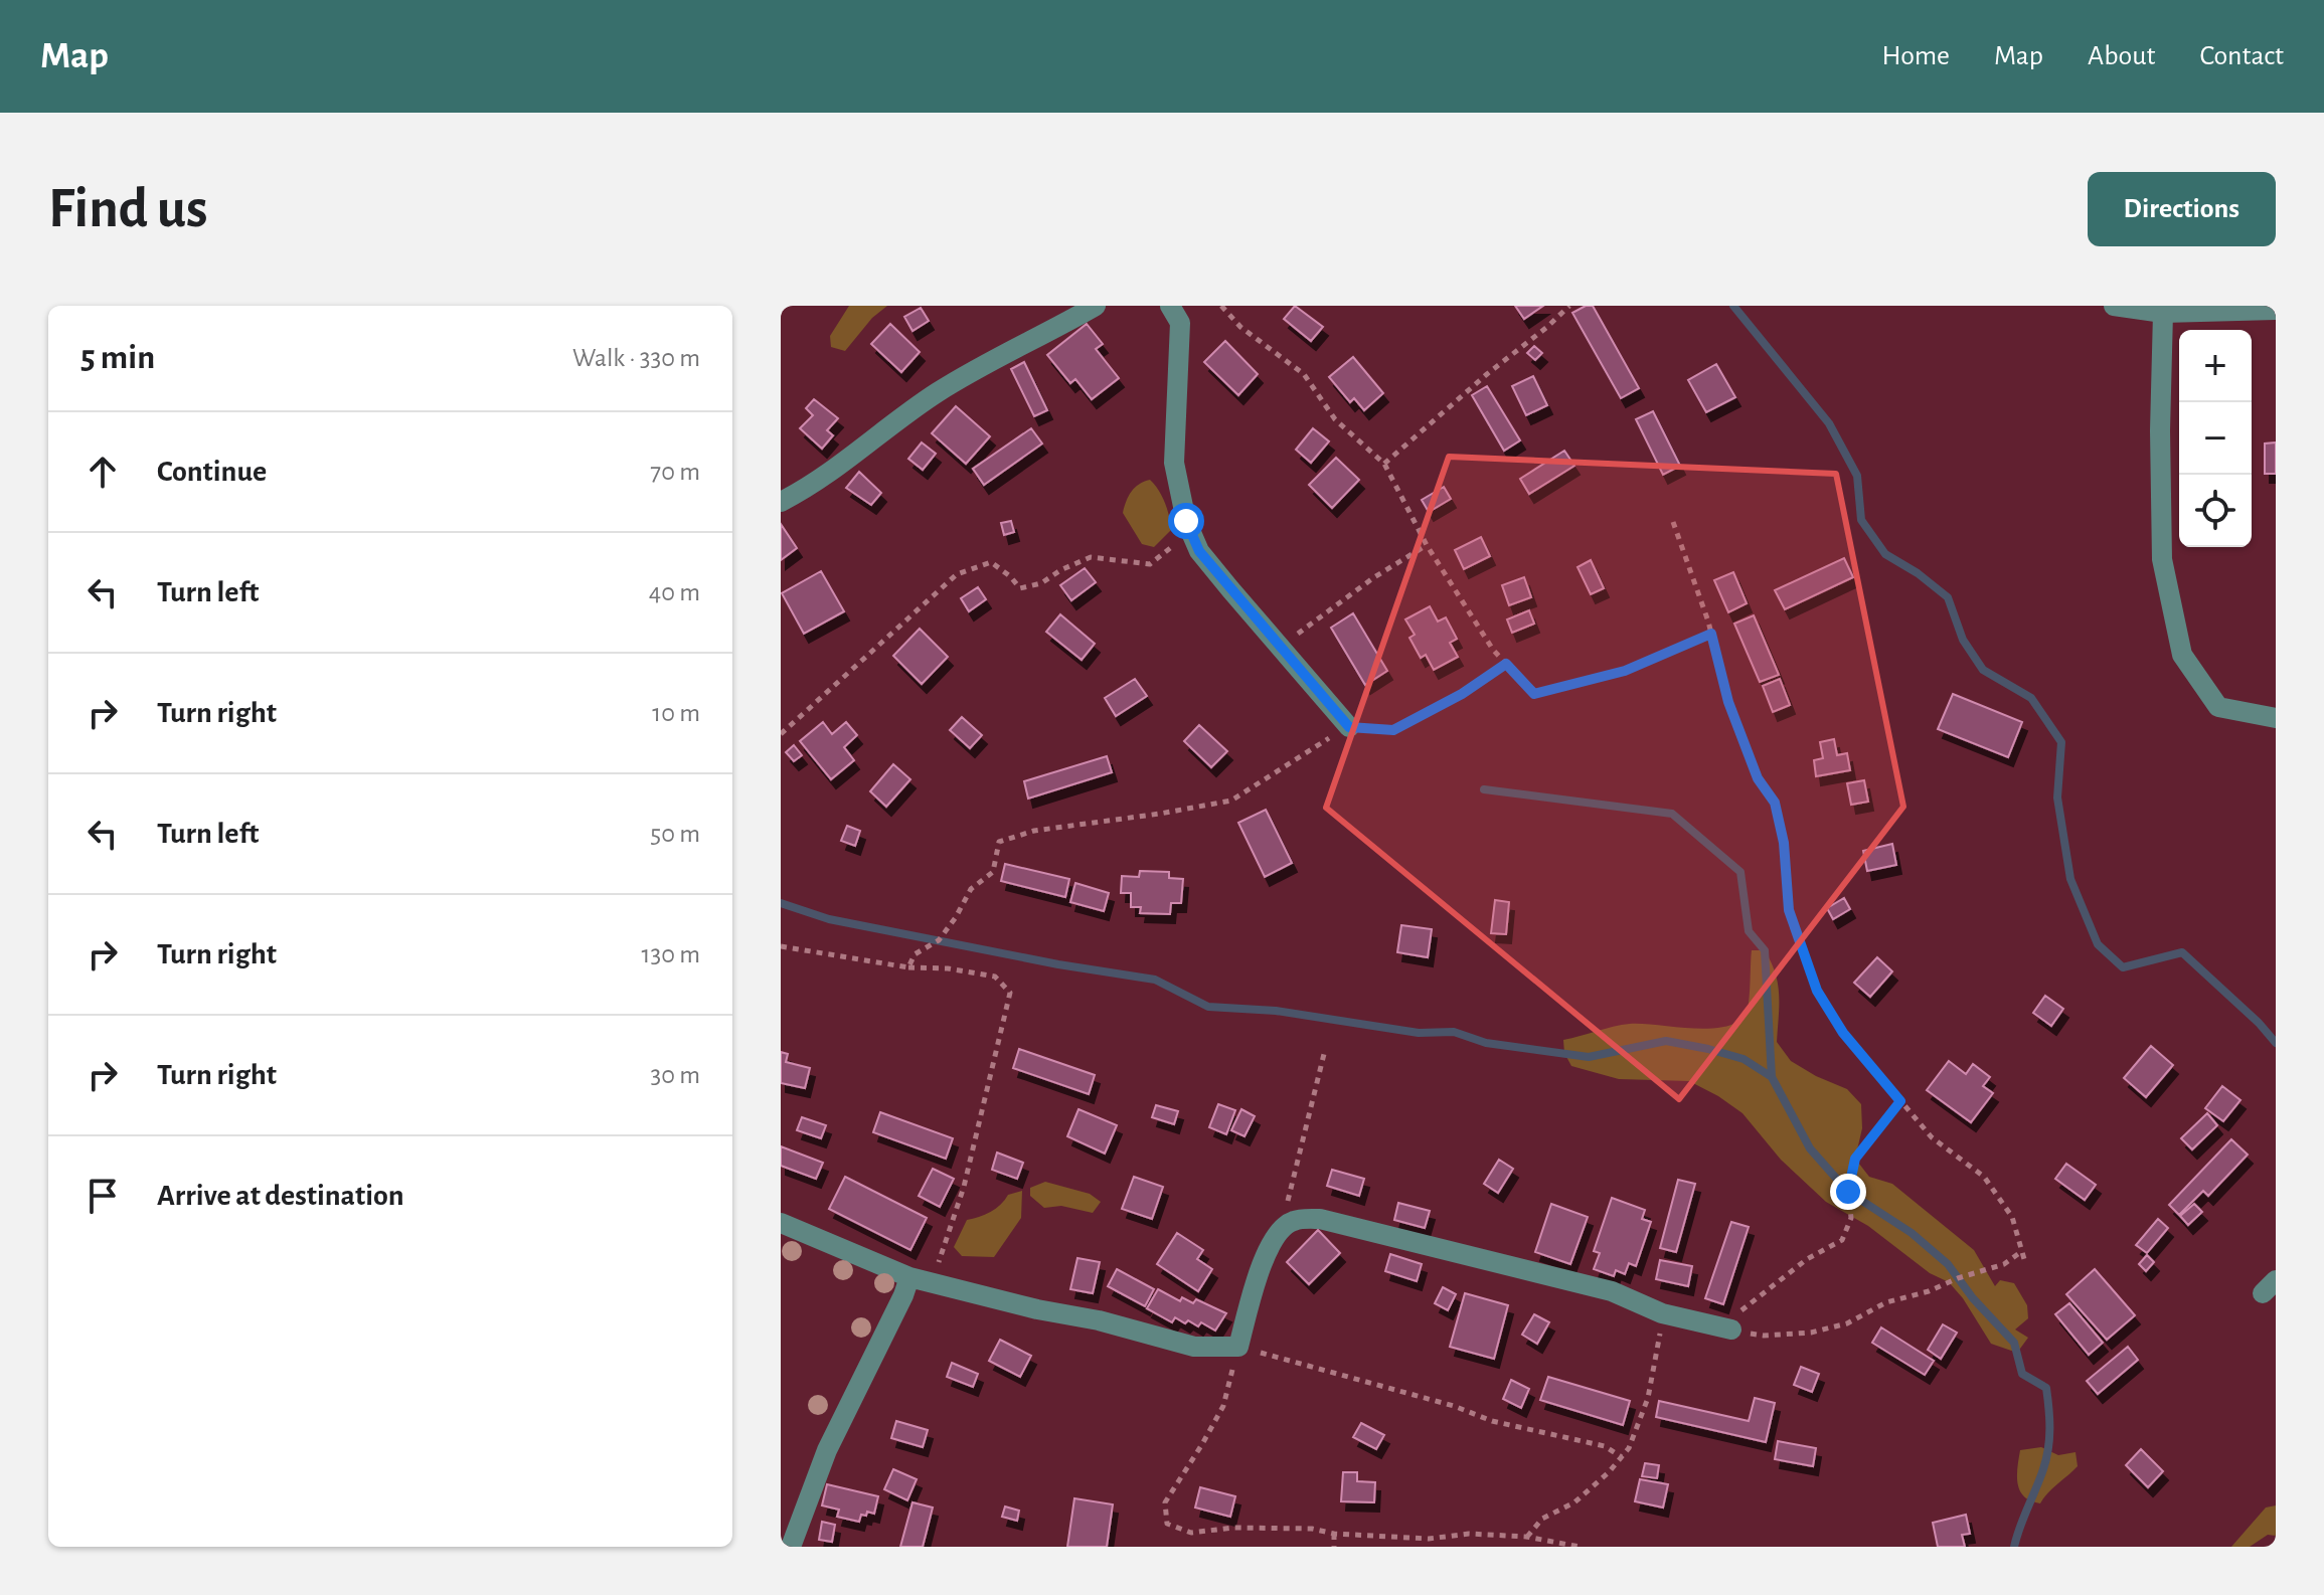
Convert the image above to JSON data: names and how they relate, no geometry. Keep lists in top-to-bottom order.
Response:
{
  "page": {
    "header": "Map",
    "nav": [
      "Home",
      "Map",
      "About",
      "Contact"
    ],
    "buttons": "Directions",
    "title": "Find us",
    "heading": ["5 min", "Walk · 330 m"],
    "map_buttons": ["+", "−"],
    "list": [
      ["Continue", "70 m"],
      ["Turn left", "40 m"],
      ["Turn right", "10 m"],
      ["Turn left", "50 m"],
      ["Turn right", "130 m"],
      ["Turn right", "30 m"],
      "Arrive at destination"
    ]
  }
}
